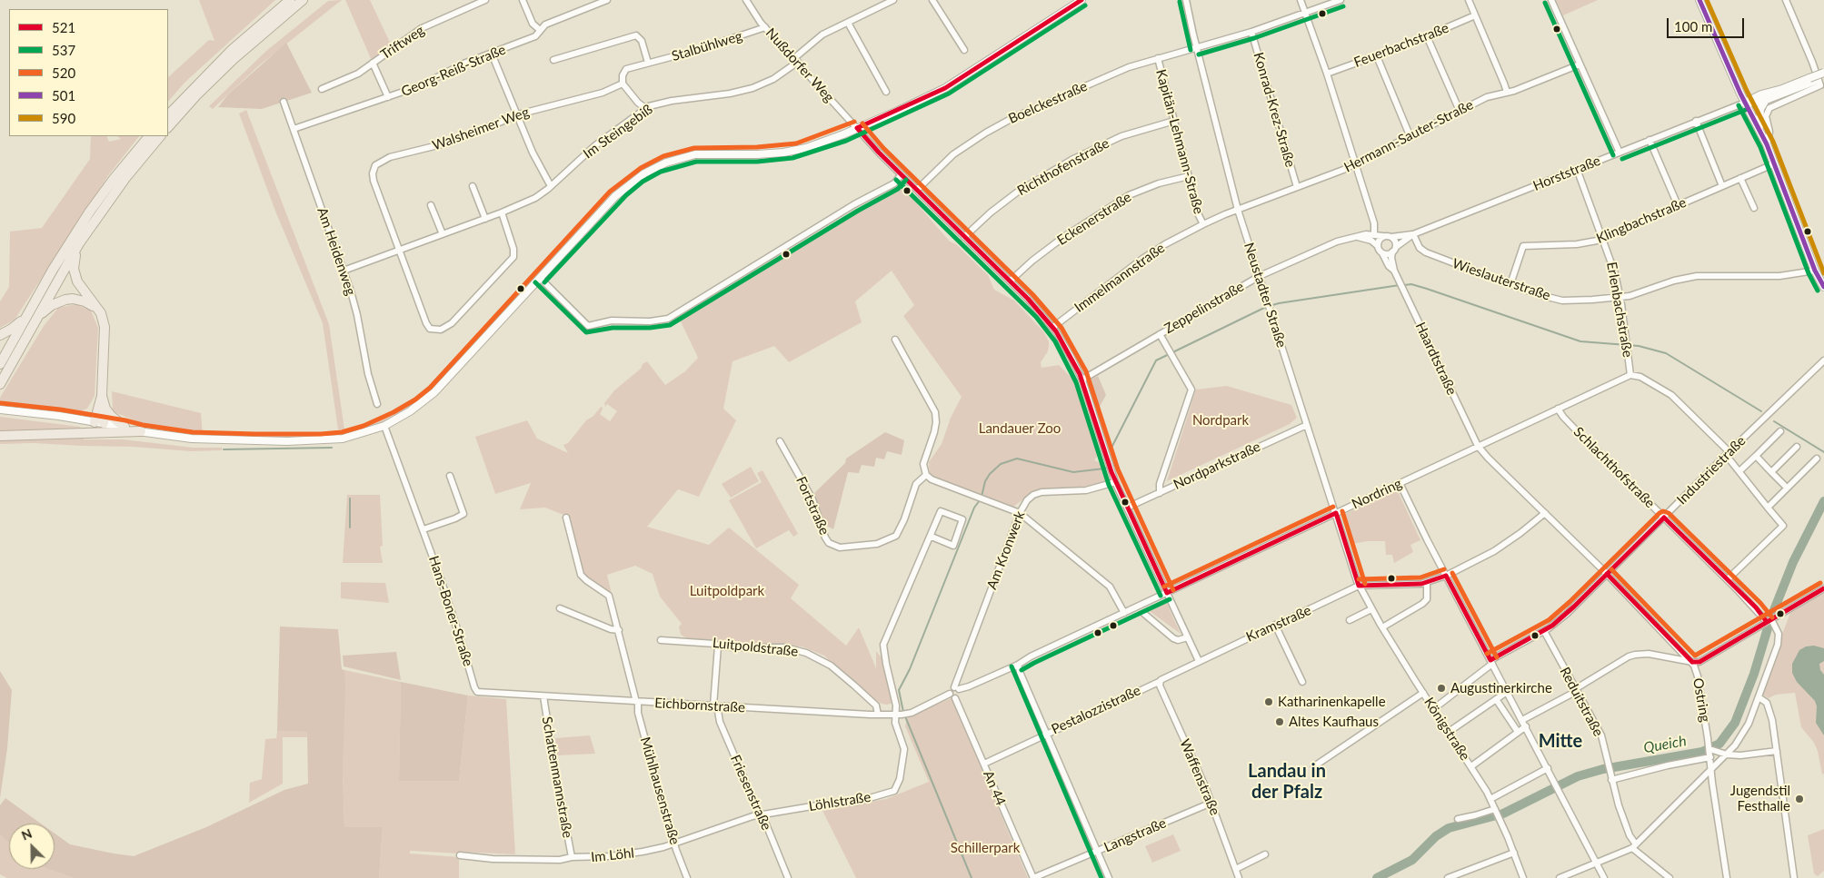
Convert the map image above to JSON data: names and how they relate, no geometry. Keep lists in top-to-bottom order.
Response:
{
  "streets": {
    "street": [
      "Triftweg",
      "Feuerbachstraße",
      "Stalbühlweg",
      "Nußdorfer Weg",
      "Georg-Reiß-Straße",
      "Boelckestraße",
      "Konrad-Krez-Straße",
      "Walsheimer Weg",
      "Im Steingebiß",
      "Hermann-Sauter-Straße",
      "Kapitän-Lehmann-Straße",
      "Richthofenstraße",
      "Horststraße",
      "Eckenerstraße",
      "Klingbachstraße",
      "Am Heidenweg",
      "Immelmannstraße",
      "Wieslauterstraße",
      "Neustadter Straße",
      "Zeppelinstraße",
      "Erlenbachstraße",
      "Haardtstraße",
      "Nordparkstraße",
      "Schlachthofstraße",
      "Industriestraße",
      "Nordring",
      "Fortstraße",
      "Am Kronwerk",
      "Hans-Boner-Straße",
      "Kramstraße",
      "Luitpoldstraße",
      "Ostring",
      "Reduitstraße",
      "Eichbornstraße",
      "Pestalozzistraße",
      "Königstraße",
      "Schattenmannstraße",
      "Waffenstraße",
      "An 44",
      "Mühlhausenstraße",
      "Friesenstraße",
      "Löhlstraße",
      "Langstraße",
      "Im Löhl"
    ]
  },
  "crossings": [
    ["Stalbühlweg", "Nußdorfer Weg"],
    ["Stalbühlweg", "Walsheimer Weg"],
    ["Nußdorfer Weg", "Boelckestraße"],
    ["Nußdorfer Weg", "Im Steingebiß"],
    ["Nußdorfer Weg", "Richthofenstraße"],
    ["Nußdorfer Weg", "Eckenerstraße"],
    ["Nußdorfer Weg", "Immelmannstraße"],
    ["Nußdorfer Weg", "Zeppelinstraße"],
    ["Nußdorfer Weg", "Nordparkstraße"],
    ["Nußdorfer Weg", "Nordring"],
    ["Nußdorfer Weg", "Am Kronwerk"],
    ["Nußdorfer Weg", "Kramstraße"],
    ["Nußdorfer Weg", "Pestalozzistraße"],
    ["Georg-Reiß-Straße", "Am Heidenweg"],
    ["Boelckestraße", "Konrad-Krez-Straße"],
    ["Boelckestraße", "Kapitän-Lehmann-Straße"],
    ["Boelckestraße", "Neustadter Straße"],
    ["Konrad-Krez-Straße", "Hermann-Sauter-Straße"],
    ["Walsheimer Weg", "Im Steingebiß"],
    ["Im Steingebiß", "Am Heidenweg"],
    ["Hermann-Sauter-Straße", "Immelmannstraße"],
    ["Hermann-Sauter-Straße", "Neustadter Straße"],
    ["Kapitän-Lehmann-Straße", "Richthofenstraße"],
    ["Kapitän-Lehmann-Straße", "Eckenerstraße"],
    ["Kapitän-Lehmann-Straße", "Immelmannstraße"],
    ["Horststraße", "Wieslauterstraße"],
    ["Horststraße", "Zeppelinstraße"],
    ["Horststraße", "Erlenbachstraße"],
    ["Horststraße", "Haardtstraße"],
    ["Klingbachstraße", "Wieslauterstraße"],
    ["Klingbachstraße", "Erlenbachstraße"],
    ["Immelmannstraße", "Neustadter Straße"],
    ["Wieslauterstraße", "Erlenbachstraße"],
    ["Neustadter Straße", "Zeppelinstraße"],
    ["Neustadter Straße", "Nordparkstraße"],
    ["Neustadter Straße", "Nordring"],
    ["Neustadter Straße", "Kramstraße"],
    ["Neustadter Straße", "Königstraße"],
    ["Zeppelinstraße", "Haardtstraße"],
    ["Erlenbachstraße", "Nordring"],
    ["Haardtstraße", "Nordring"],
    ["Haardtstraße", "Ostring"],
    ["Schlachthofstraße", "Industriestraße"],
    ["Schlachthofstraße", "Nordring"],
    ["Schlachthofstraße", "Ostring"],
    ["Schlachthofstraße", "Reduitstraße"],
    ["Industriestraße", "Ostring"],
    ["Industriestraße", "Reduitstraße"],
    ["Industriestraße", "Königstraße"],
    ["Nordring", "Am Kronwerk"],
    ["Nordring", "Ostring"],
    ["Hans-Boner-Straße", "Eichbornstraße"],
    ["Kramstraße", "Pestalozzistraße"],
    ["Kramstraße", "Königstraße"],
    ["Luitpoldstraße", "Eichbornstraße"],
    ["Luitpoldstraße", "Friesenstraße"],
    ["Eichbornstraße", "Schattenmannstraße"],
    ["Eichbornstraße", "An 44"],
    ["Eichbornstraße", "Mühlhausenstraße"],
    ["Eichbornstraße", "Friesenstraße"],
    ["Eichbornstraße", "Löhlstraße"],
    ["Pestalozzistraße", "Waffenstraße"],
    ["Pestalozzistraße", "An 44"],
    ["Schattenmannstraße", "Im Löhl"],
    ["Waffenstraße", "Langstraße"],
    ["An 44", "Langstraße"],
    ["Mühlhausenstraße", "Im Löhl"],
    ["Friesenstraße", "Löhlstraße"],
    ["Friesenstraße", "Im Löhl"],
    ["Löhlstraße", "Im Löhl"]
  ],
  "districts": ["Mitte", "Landau in der Pfalz"],
  "water": ["Queich"],
  "parks": [
    "Nordpark",
    "Landauer Zoo",
    "Luitpoldpark",
    "Schillerpark"
  ],
  "places": [
    "Augustinerkirche",
    "Katharinenkapelle",
    "Altes Kaufhaus",
    "Jugendstil Festhalle"
  ],
  "lines": [
    "transit line 521",
    "transit line 501",
    "transit line 590",
    "transit line 537",
    "transit line 520"
  ],
  "legend": [
    "521",
    "537",
    "520",
    "501",
    "590"
  ],
  "scale_bar": "100 m",
  "north": "top left"
}
